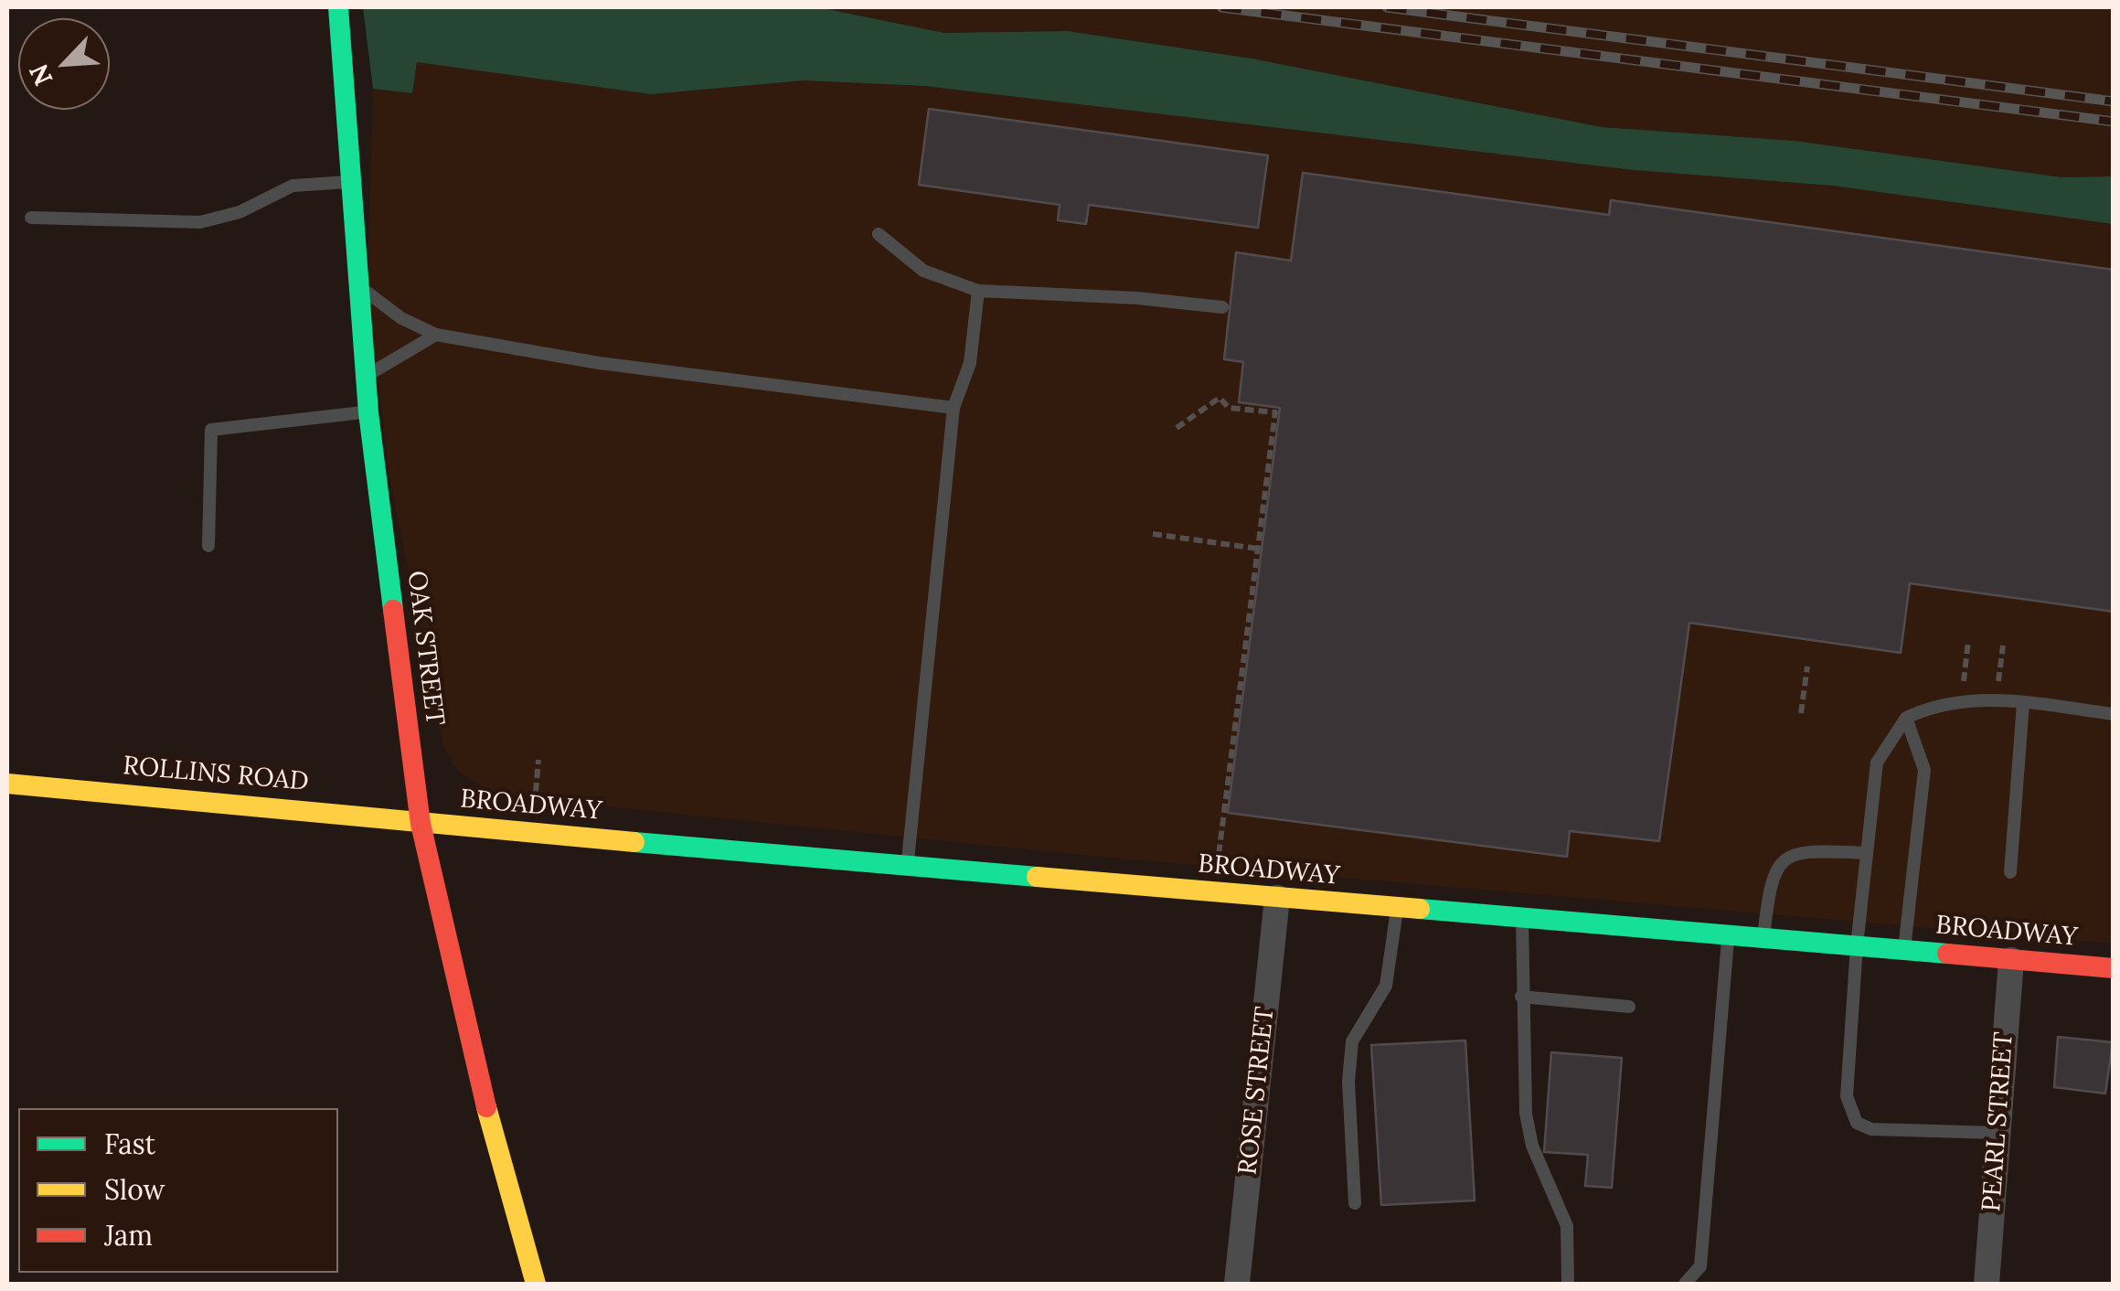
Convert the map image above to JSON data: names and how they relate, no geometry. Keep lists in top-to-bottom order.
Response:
{
  "streets": {
    "street": [
      "OAK STREET",
      "ROLLINS ROAD",
      "BROADWAY",
      "ROSE STREET",
      "PEARL STREET"
    ]
  },
  "crossings": [
    ["OAK STREET", "ROLLINS ROAD"],
    ["OAK STREET", "BROADWAY"],
    ["ROLLINS ROAD", "BROADWAY"],
    ["BROADWAY", "ROSE STREET"],
    ["BROADWAY", "PEARL STREET"]
  ],
  "legend": ["Fast", "Slow", "Jam"],
  "north": "bottom left"
}
